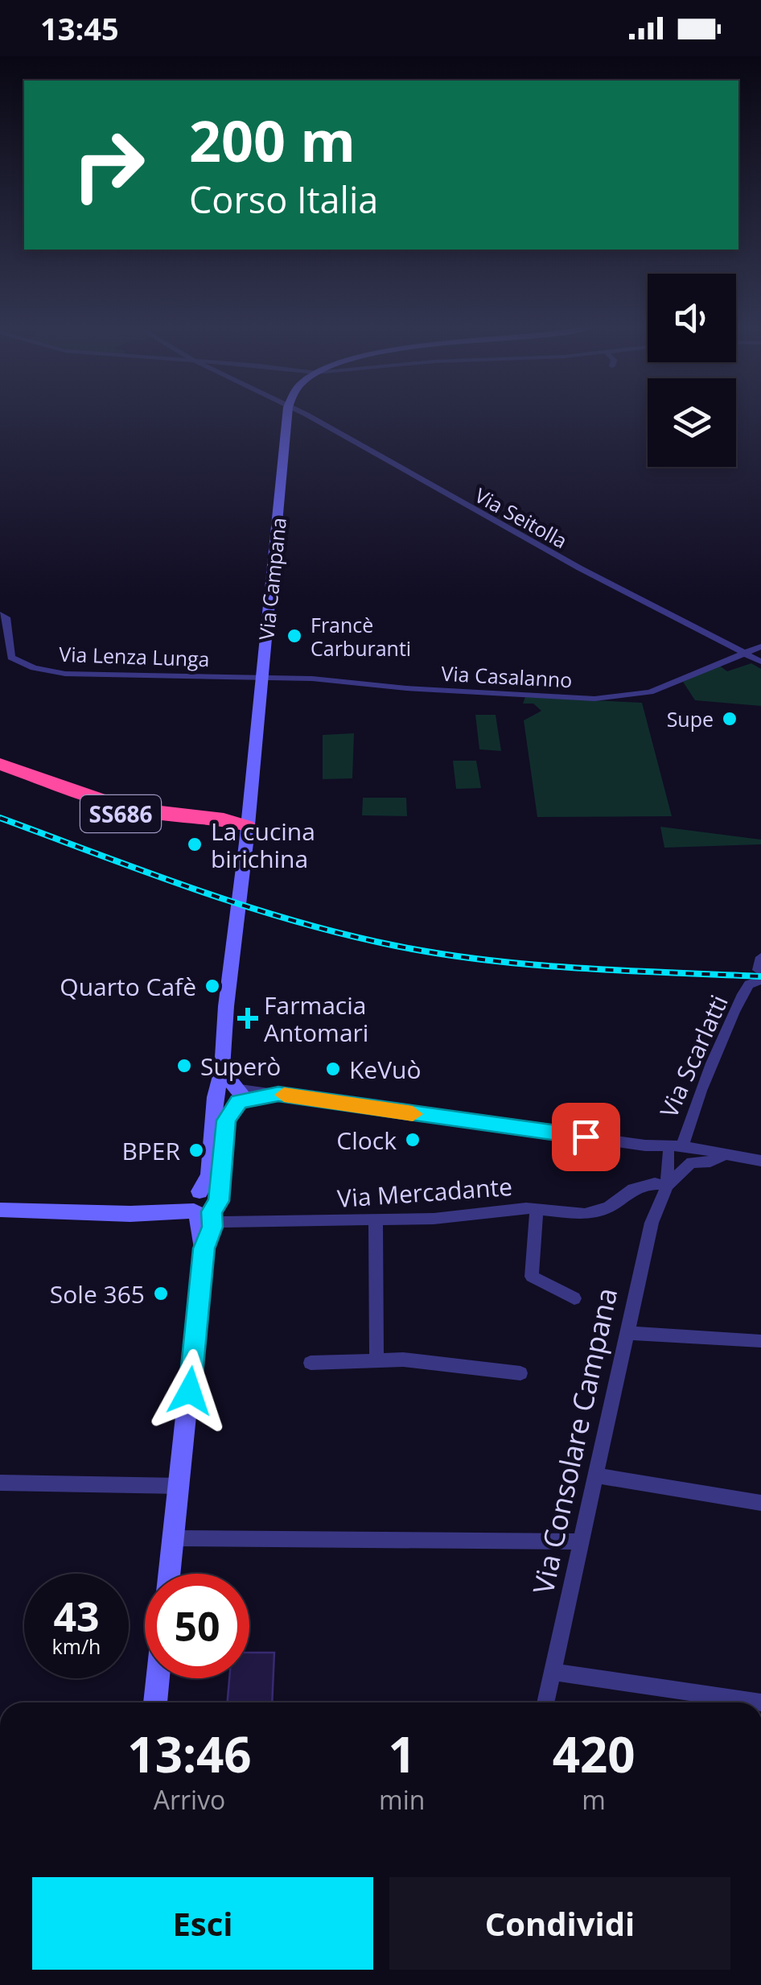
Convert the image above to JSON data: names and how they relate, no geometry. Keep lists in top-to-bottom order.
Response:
{
  "streets": {
    "highway": ["SS686"],
    "main road": ["Via Campana"],
    "street": [
      "Via Seitolla",
      "Via Lenza Lunga",
      "Via Casalanno",
      "Via Scarlatti",
      "Via Mercadante",
      "Via Consolare Campana"
    ]
  },
  "crossings": [
    ["Via Seitolla", "Via Casalanno"],
    ["Via Campana", "Via Lenza Lunga"],
    ["Via Campana", "Via Casalanno"],
    ["Via Campana", "SS686"],
    ["Via Campana", "Via Mercadante"],
    ["Via Lenza Lunga", "Via Casalanno"],
    ["Via Scarlatti", "Via Consolare Campana"],
    ["Via Mercadante", "Via Consolare Campana"]
  ],
  "places": {
    "other": [
      "Francè Carburanti",
      "Supe",
      "La cucina birichina",
      "Quarto Cafè",
      "Superò",
      "KeVuò",
      "Clock",
      "BPER",
      "Sole 365"
    ],
    "health": ["Farmacia Antomari"]
  },
  "page": {
    "status": "13:45",
    "turn": ["200 m", "Corso Italia"],
    "speed": "43 km/h",
    "limit": "50",
    "eta": [
      "13:46",
      "Arrivo",
      "1",
      "min",
      "420",
      "m"
    ],
    "buttons": ["Esci", "Condividi"]
  }
}
